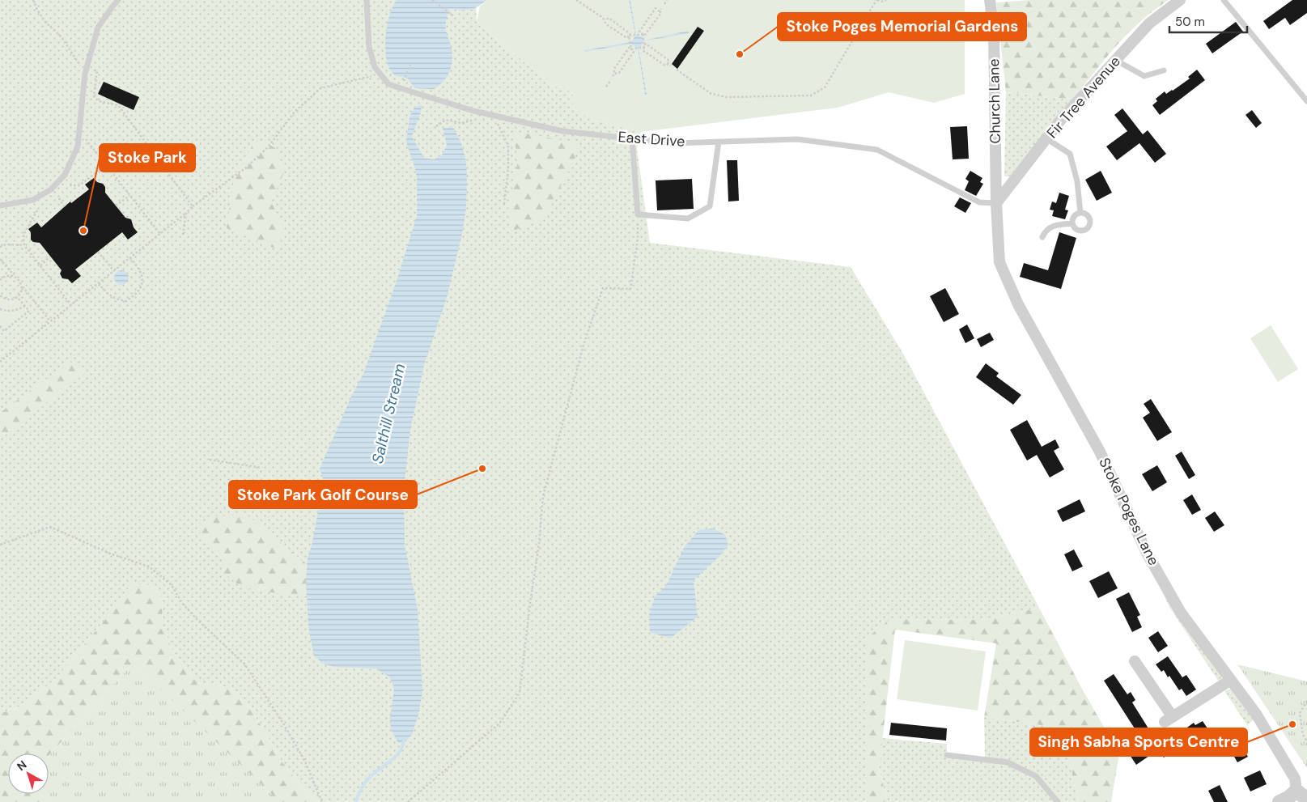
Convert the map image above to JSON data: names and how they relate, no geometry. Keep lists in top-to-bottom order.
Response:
{
  "streets": {
    "street": ["Fir Tree Avenue", "Church Lane", "Stoke Poges Lane"],
    "lane": ["East Drive"]
  },
  "crossings": [
    ["Fir Tree Avenue", "Church Lane"],
    ["Fir Tree Avenue", "East Drive"],
    ["Fir Tree Avenue", "Stoke Poges Lane"],
    ["Church Lane", "East Drive"],
    ["Church Lane", "Stoke Poges Lane"],
    ["East Drive", "Stoke Poges Lane"]
  ],
  "water": ["Salthill Stream"],
  "places": [
    "Stoke Poges Memorial Gardens",
    "Stoke Park",
    "Stoke Park Golf Course",
    "Singh Sabha Sports Centre"
  ],
  "scale_bar": "50 m",
  "north": "top left"
}
